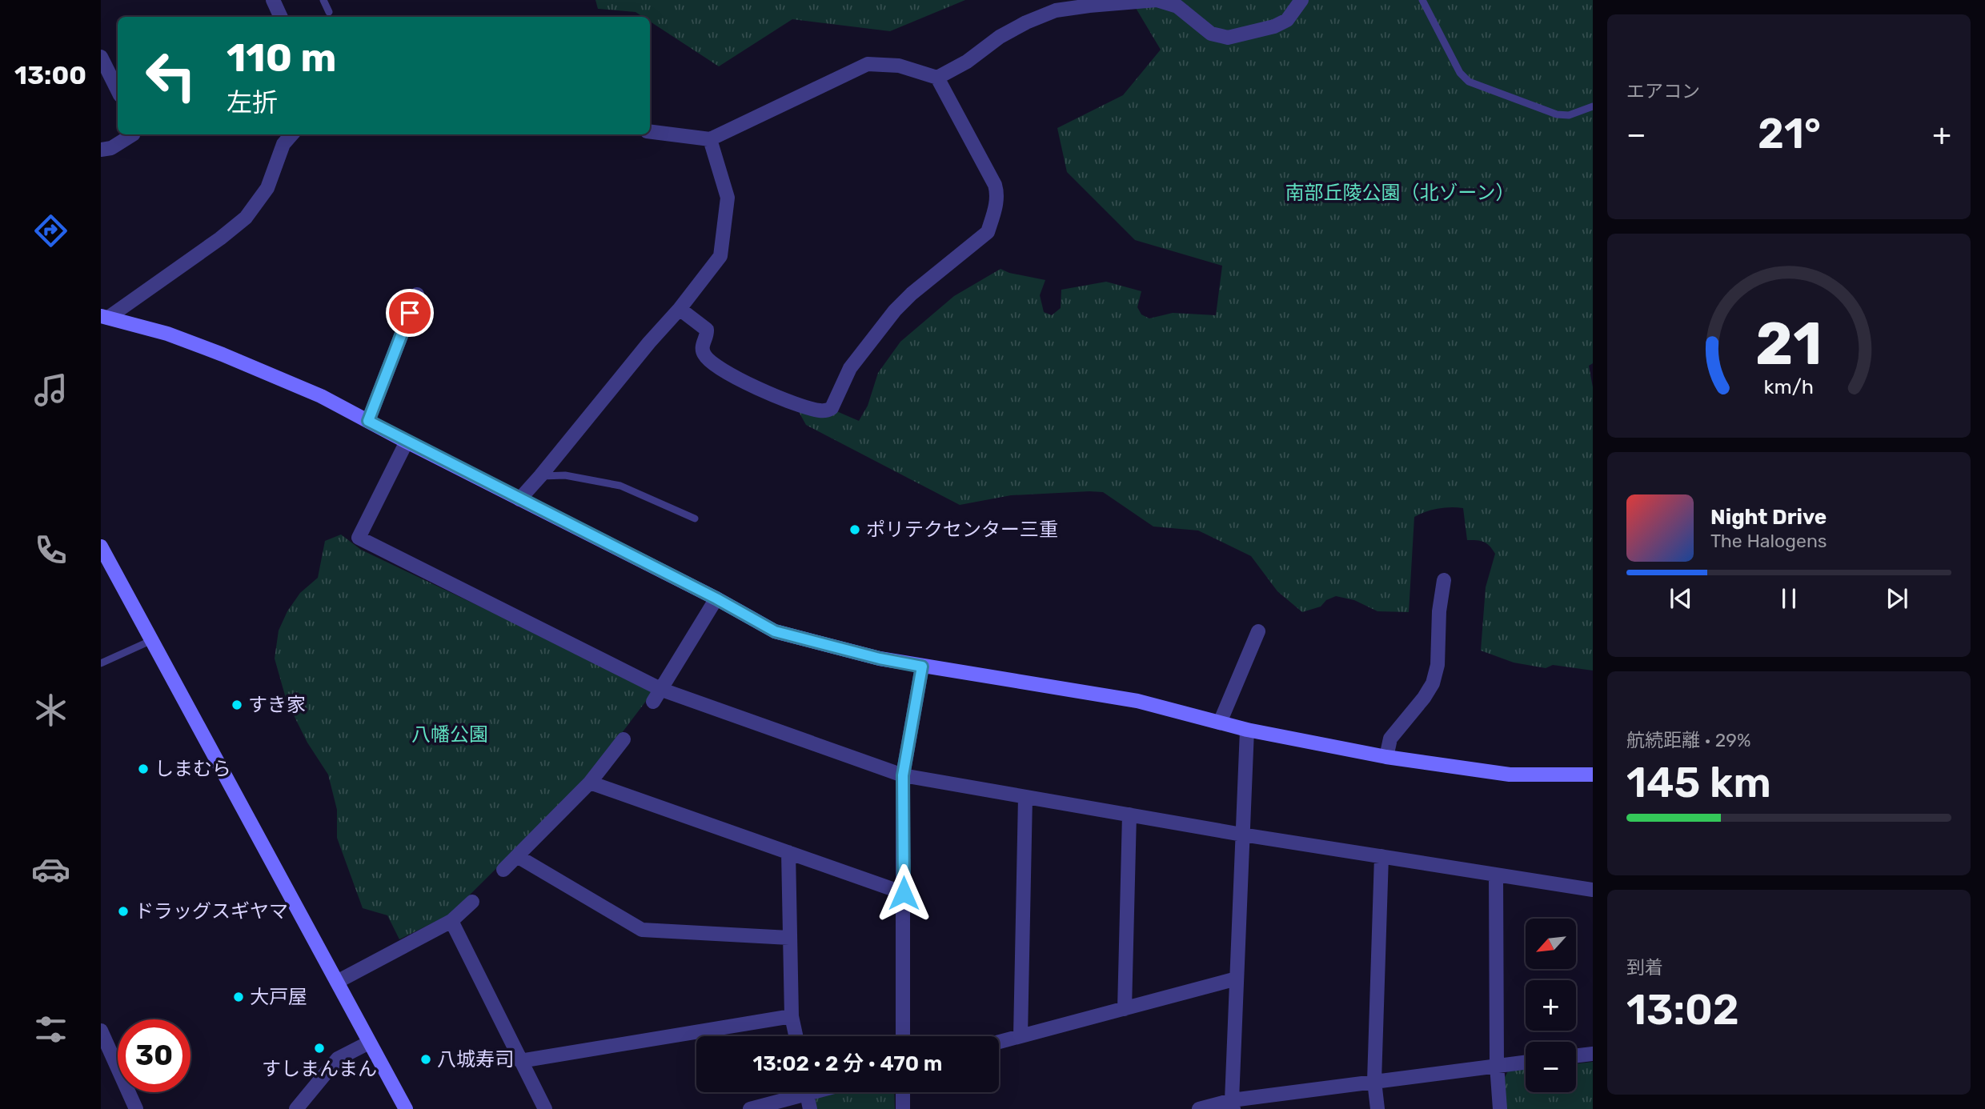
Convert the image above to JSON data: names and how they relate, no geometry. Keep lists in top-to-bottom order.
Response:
{
  "parks": ["南部丘陵公園（北ゾーン）", "八幡公園"],
  "places": [
    "ポリテクセンター三重",
    "すき家",
    "しまむら",
    "ドラッグスギヤマ",
    "大戸屋",
    "すしまんまん",
    "八城寿司"
  ],
  "north": "bottom left",
  "page": {
    "tabs": "13:00",
    "tile": [
      "エアコン",
      ["航続距離 · 29%", "145 km"],
      ["到着", "13:02"]
    ],
    "turn": ["110 m", "左折"],
    "heat": ["−", "21°", "+"],
    "song": ["Night Drive", "The Halogens"],
    "map_buttons": ["+", "−"],
    "limit": "30",
    "trip": "13:02 · 2 分 · 470 m",
    "gauge": ["21", "km/h"]
  }
}
